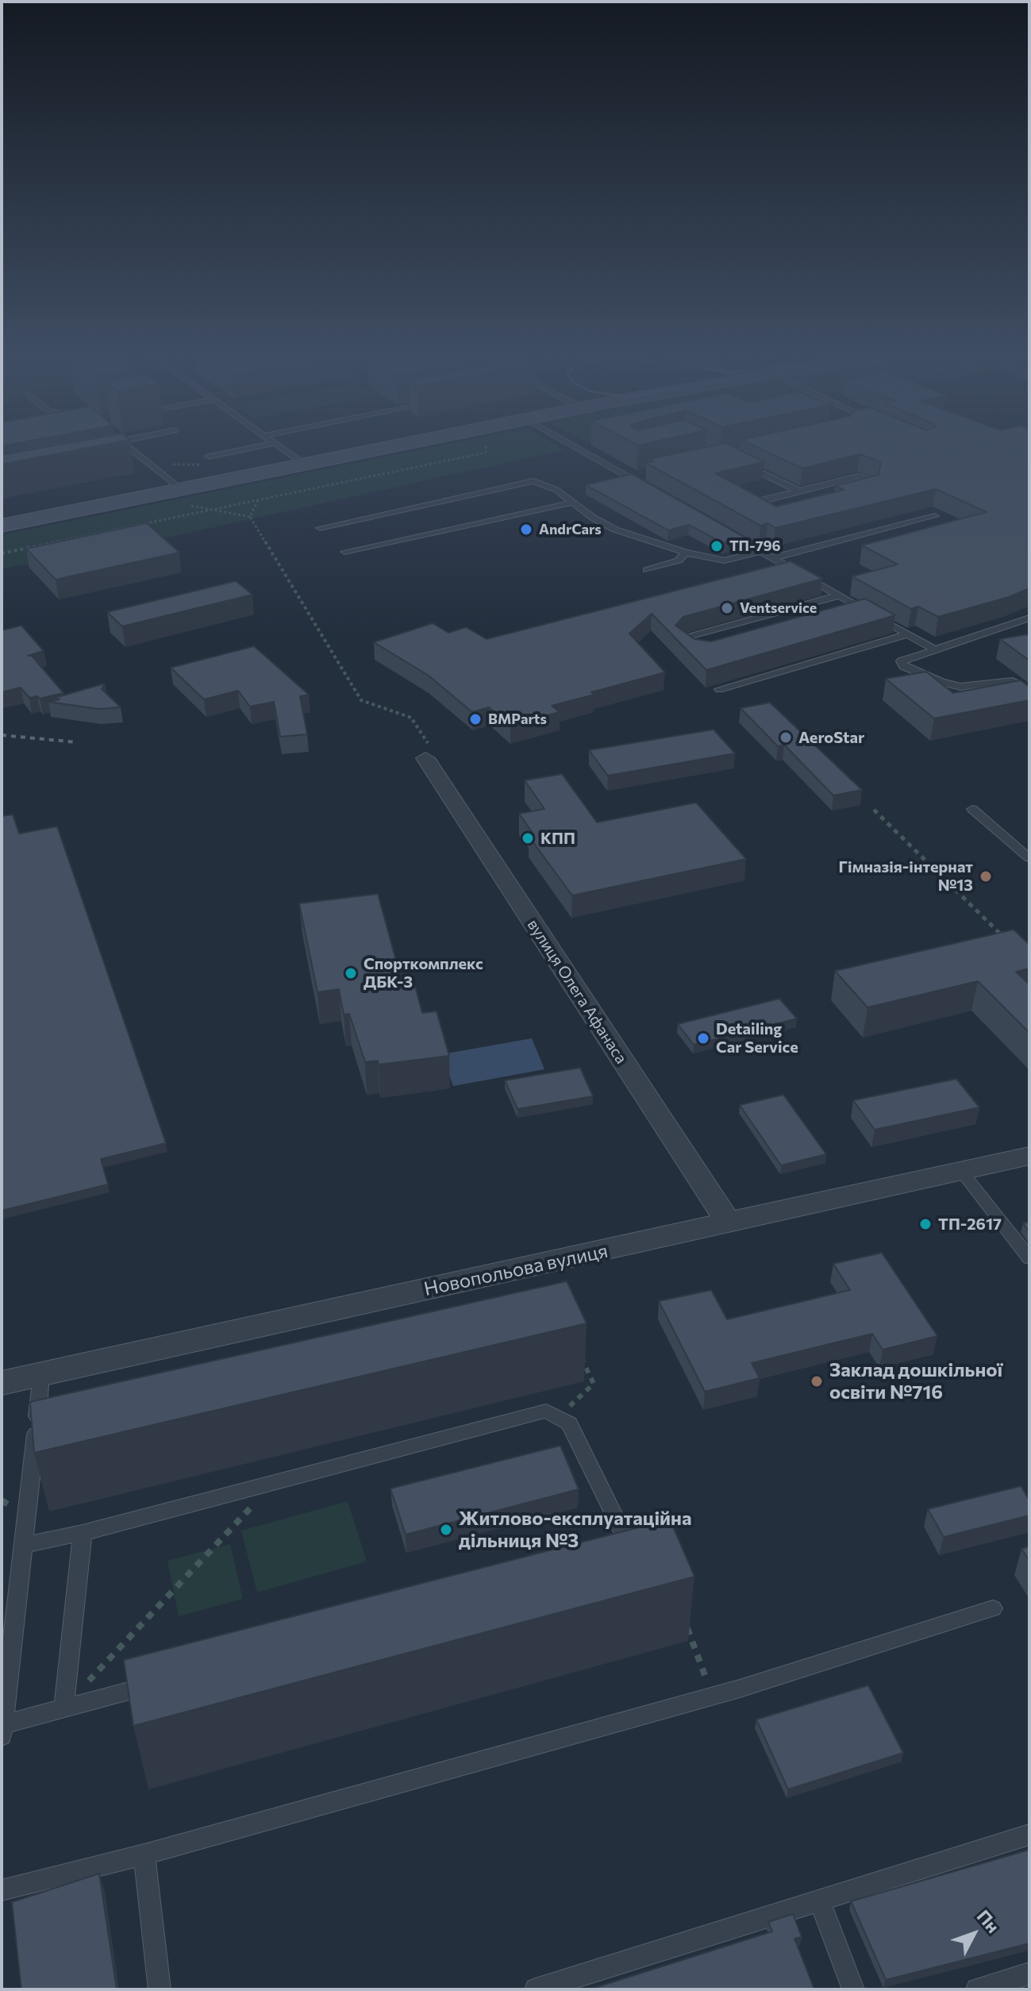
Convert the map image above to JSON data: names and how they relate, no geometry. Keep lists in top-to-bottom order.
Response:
{
  "streets": {
    "street": ["вулиця Олега Афанаса", "Новопольова вулиця"]
  },
  "crossings": [
    ["вулиця Олега Афанаса", "Новопольова вулиця"]
  ],
  "places": [
    "AndrCars",
    "ТП-796",
    "Ventservice",
    "BMParts",
    "AeroStar",
    "КПП",
    "Гімназія-інтернат №13",
    "Спорткомплекс ДБК-3",
    "Detailing Car Service",
    "ТП-2617",
    "Заклад дошкільної освіти №716",
    "Житлово-експлуатаційна дільниця №3"
  ],
  "north": "top right"
}
